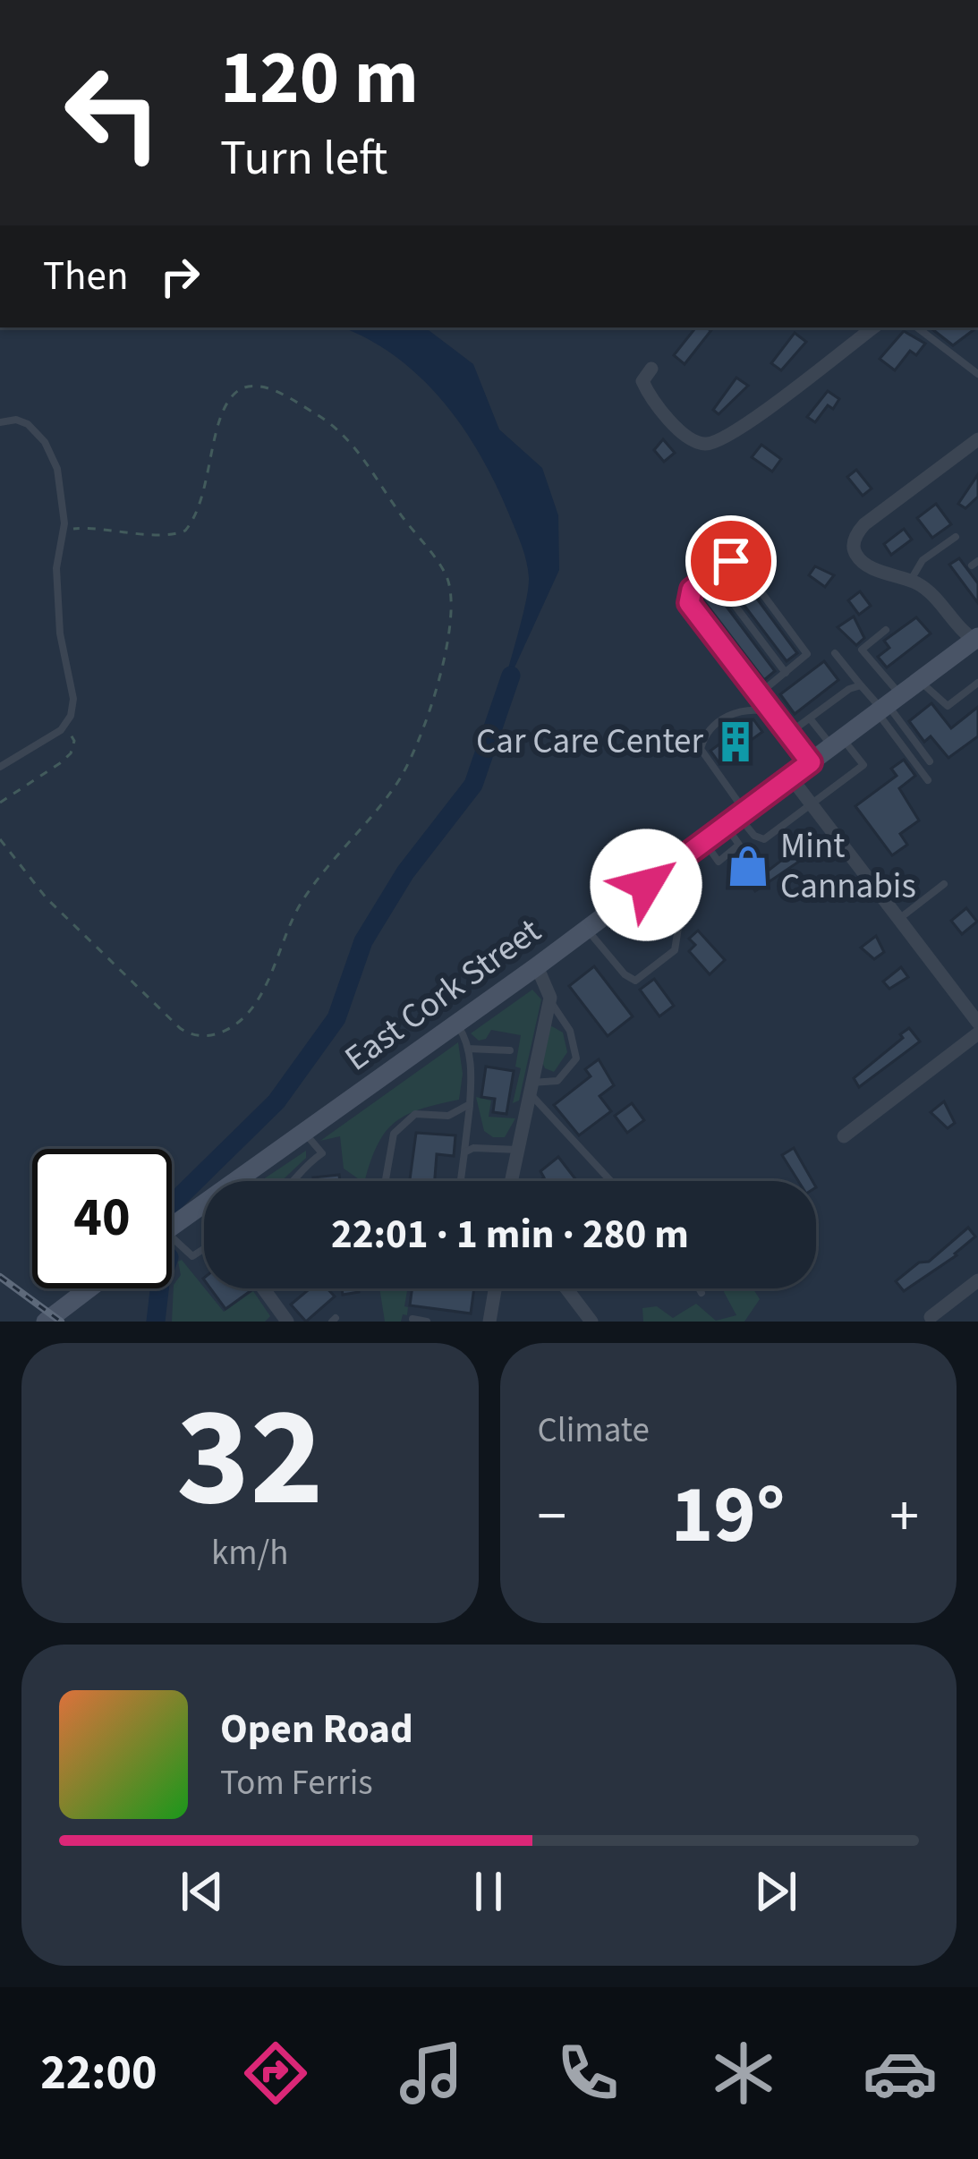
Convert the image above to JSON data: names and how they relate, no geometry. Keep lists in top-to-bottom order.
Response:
{
  "streets": {
    "street": ["East Cork Street"]
  },
  "places": {
    "building": ["Car Care Center"],
    "shop": ["Mint Cannabis"]
  },
  "page": {
    "turn": ["120 m", "Turn left"],
    "then": "Then",
    "limit": "40",
    "trip": "22:01 · 1 min · 280 m",
    "tile": [
      ["32", "km/h"],
      "Climate"
    ],
    "heat": ["−", "19°", "+"],
    "song": ["Open Road", "Tom Ferris"],
    "tabs": "22:00"
  }
}
